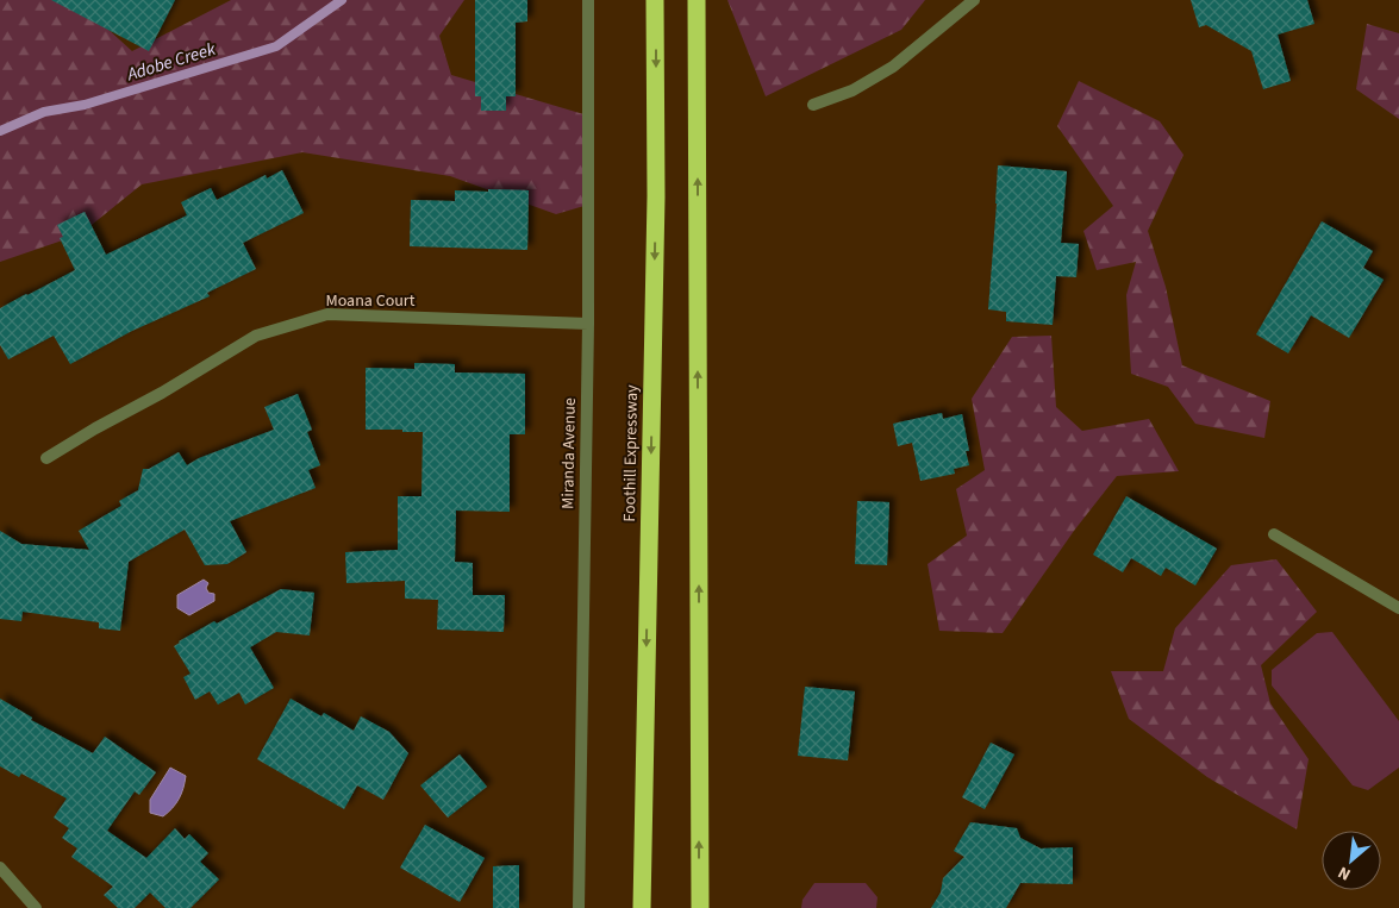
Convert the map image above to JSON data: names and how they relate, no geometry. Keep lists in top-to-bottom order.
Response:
{
  "streets": {
    "highway": ["Foothill Expressway"],
    "street": ["Moana Court", "Miranda Avenue"]
  },
  "crossings": [
    ["Moana Court", "Miranda Avenue"]
  ],
  "water": ["Adobe Creek"],
  "north": "bottom left"
}
